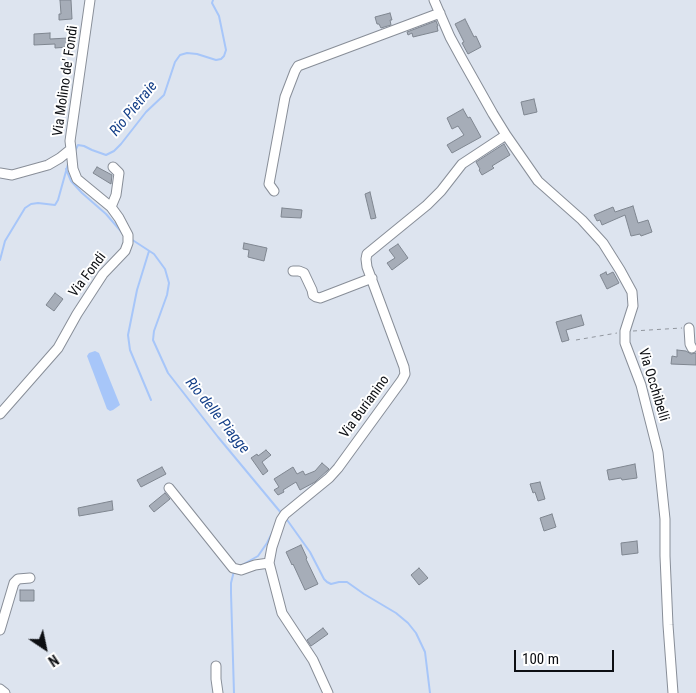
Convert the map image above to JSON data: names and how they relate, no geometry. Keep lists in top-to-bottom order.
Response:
{
  "streets": {
    "street": [
      "Via Molino de' Fondi",
      "Via Fondi",
      "Via Occhibelli",
      "Via Burianino"
    ]
  },
  "crossings": [
    ["Via Molino de' Fondi", "Via Fondi"],
    ["Via Occhibelli", "Via Burianino"]
  ],
  "water": ["Rio Pietraie", "Rio delle Piagge"],
  "scale_bar": "100 m",
  "north": "bottom right"
}
